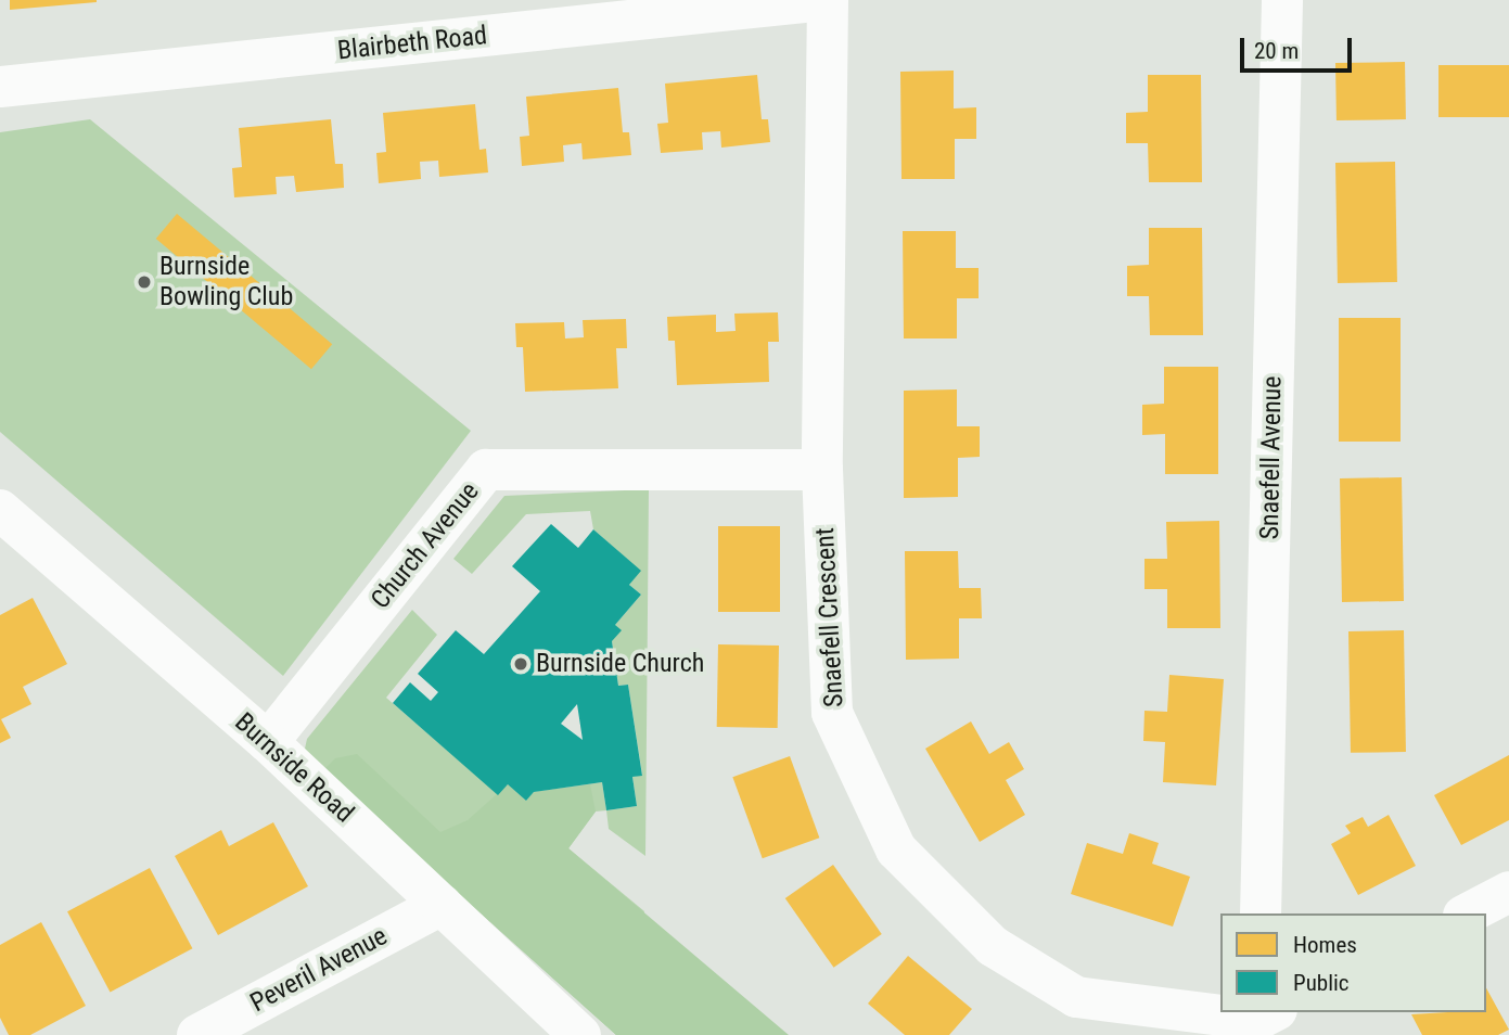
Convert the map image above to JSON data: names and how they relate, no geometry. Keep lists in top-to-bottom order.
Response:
{
  "streets": {
    "street": [
      "Blairbeth Road",
      "Snaefell Avenue",
      "Church Avenue",
      "Snaefell Crescent",
      "Burnside Road",
      "Peveril Avenue"
    ]
  },
  "crossings": [
    ["Blairbeth Road", "Snaefell Crescent"],
    ["Church Avenue", "Snaefell Crescent"],
    ["Church Avenue", "Burnside Road"],
    ["Burnside Road", "Peveril Avenue"]
  ],
  "places": ["Burnside Bowling Club", "Burnside Church"],
  "legend": ["Homes", "Public"],
  "scale_bar": "20 m"
}
